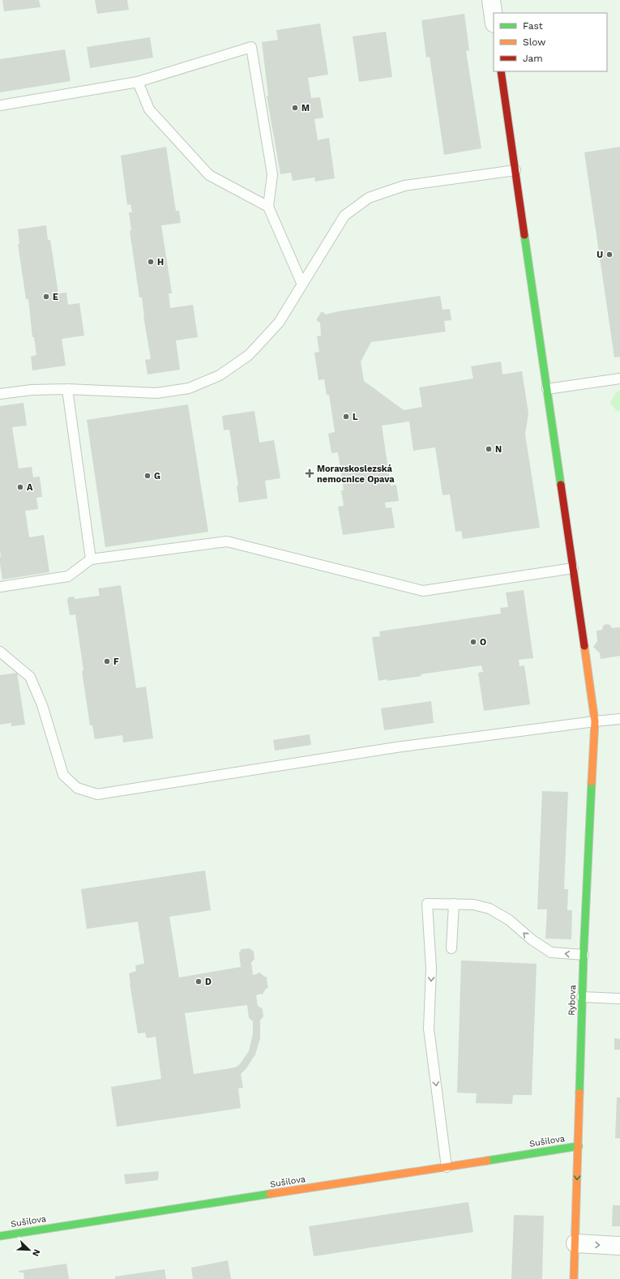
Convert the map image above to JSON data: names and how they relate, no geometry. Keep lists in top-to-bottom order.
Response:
{
  "streets": {
    "street": ["Rybova", "Sušilova"]
  },
  "crossings": [
    ["Rybova", "Sušilova"]
  ],
  "places": {
    "other": [
      "M",
      "U",
      "H",
      "E",
      "L",
      "N",
      "G",
      "A",
      "O",
      "F",
      "D"
    ],
    "health": ["Moravskoslezská nemocnice Opava"]
  },
  "legend": ["Fast", "Slow", "Jam"],
  "north": "bottom right"
}
